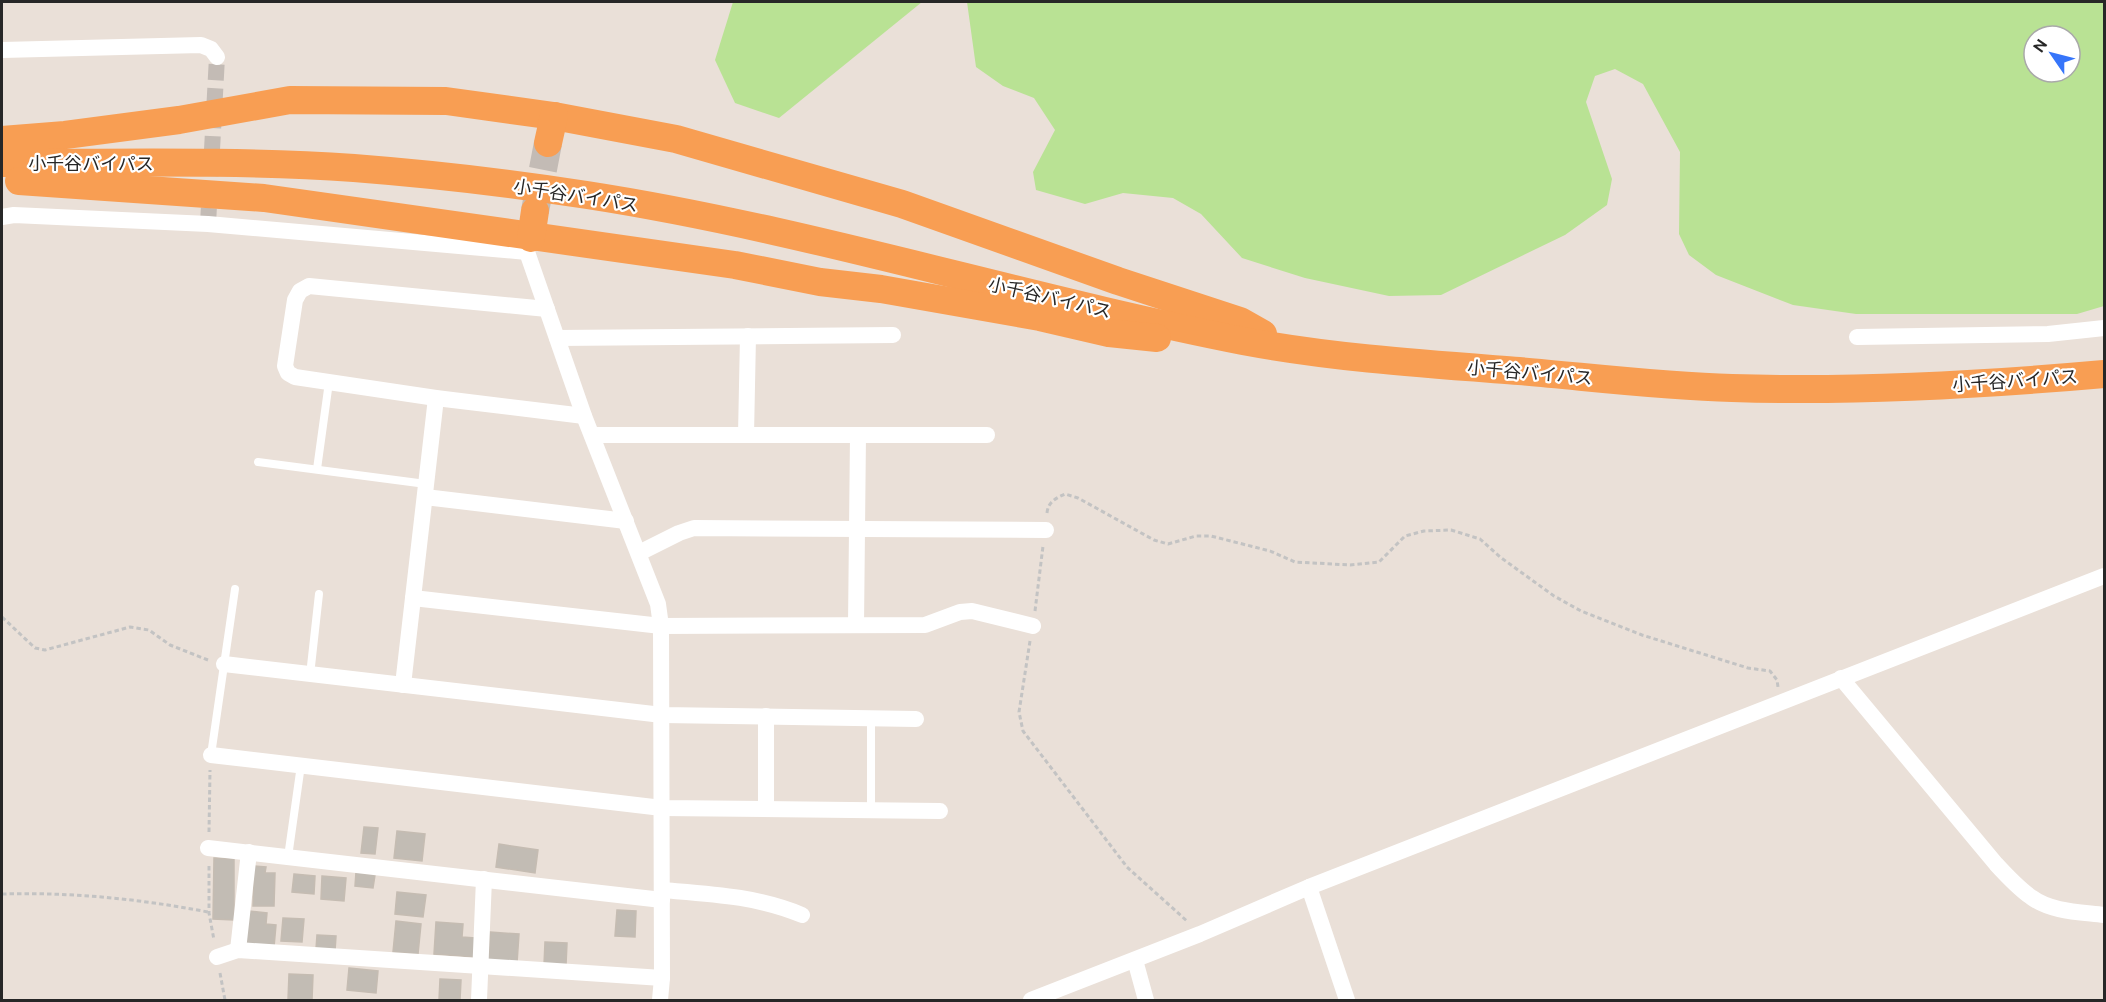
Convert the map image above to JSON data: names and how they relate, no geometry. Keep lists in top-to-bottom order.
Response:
{
  "streets": {
    "highway": ["小千谷バイパス"]
  },
  "north": "top left"
}
